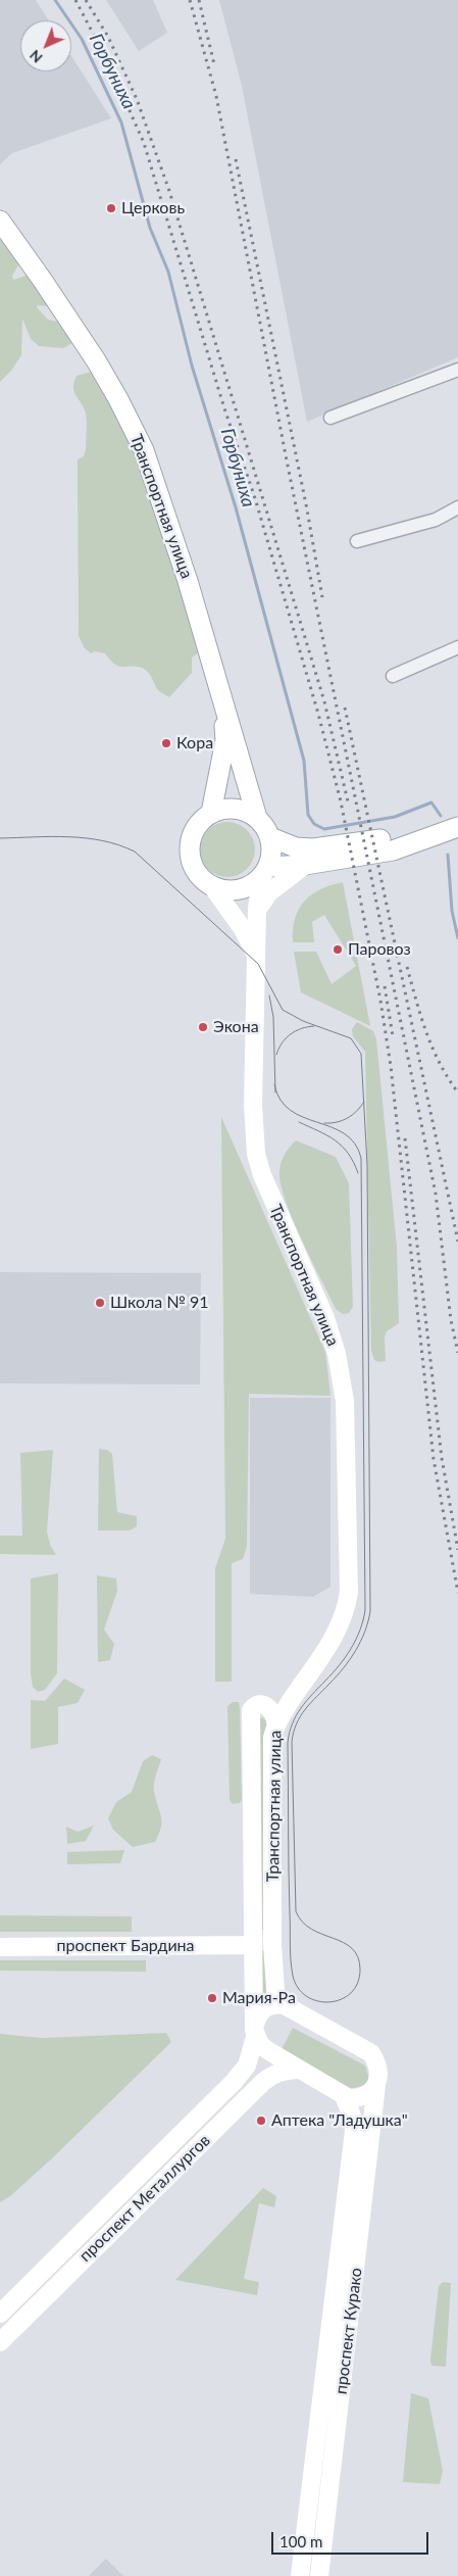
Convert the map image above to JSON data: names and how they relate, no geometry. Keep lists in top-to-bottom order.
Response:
{
  "streets": {
    "main road": [
      "Транспортная улица",
      "проспект Бардина",
      "проспект Металлургов",
      "проспект Курако"
    ]
  },
  "crossings": [
    ["Транспортная улица", "проспект Бардина"],
    ["Транспортная улица", "проспект Металлургов"],
    ["Транспортная улица", "проспект Курако"]
  ],
  "water": ["Горбуниха"],
  "places": [
    "Церковь",
    "Кора",
    "Паровоз",
    "Экона",
    "Школа № 91",
    "Мария-Ра",
    "Аптека \"Ладушка\""
  ],
  "scale_bar": "100 m",
  "north": "bottom left"
}
